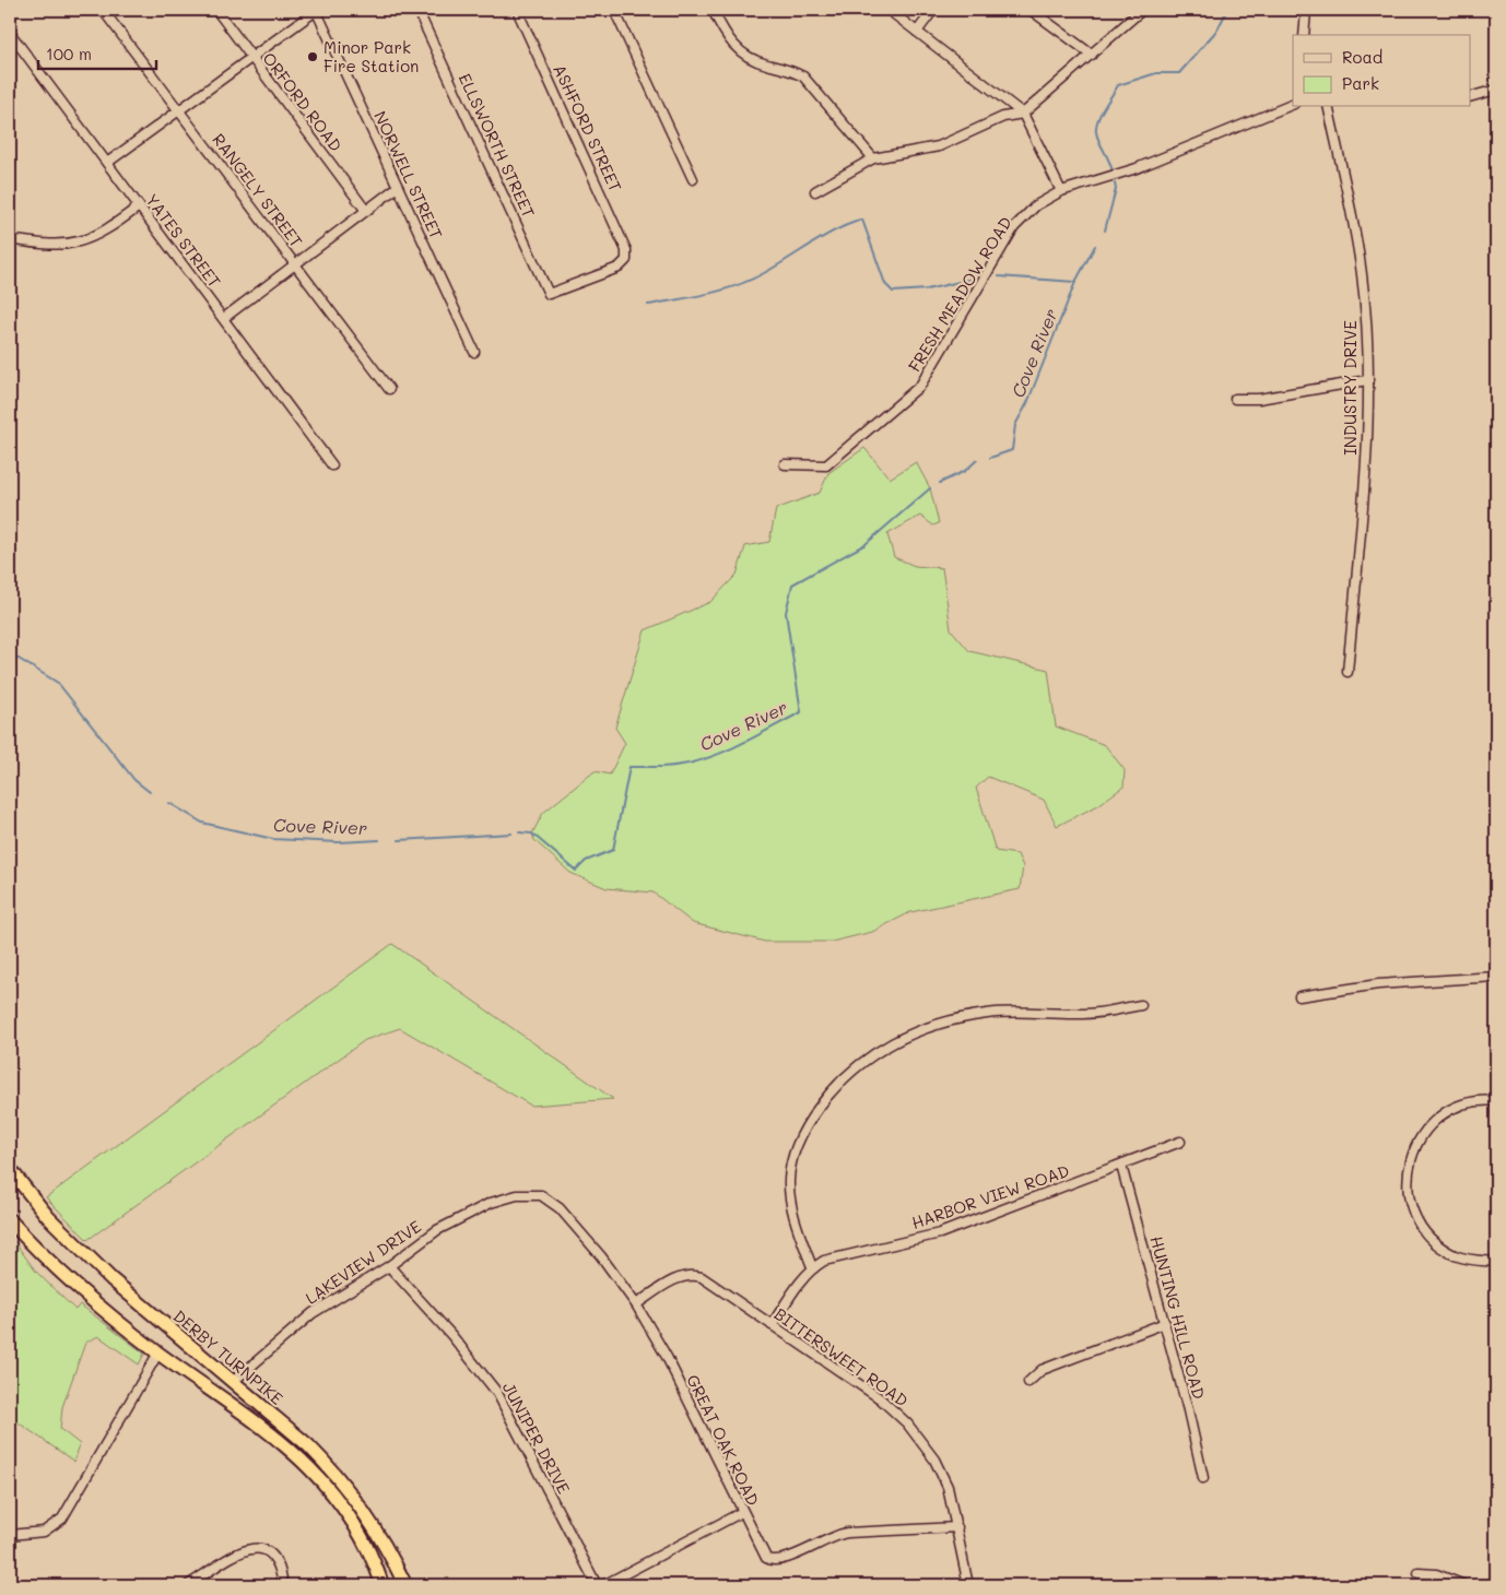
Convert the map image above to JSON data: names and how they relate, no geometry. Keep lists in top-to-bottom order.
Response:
{
  "streets": {
    "highway": ["DERBY TURNPIKE"],
    "street": [
      "ORFORD ROAD",
      "ASHFORD STREET",
      "ELLSWORTH STREET",
      "NORWELL STREET",
      "RANGELY STREET",
      "YATES STREET",
      "FRESH MEADOW ROAD",
      "INDUSTRY DRIVE",
      "HARBOR VIEW ROAD",
      "LAKEVIEW DRIVE",
      "HUNTING HILL ROAD",
      "BITTERSWEET ROAD",
      "JUNIPER DRIVE",
      "GREAT OAK ROAD"
    ]
  },
  "crossings": [
    ["ASHFORD STREET", "ELLSWORTH STREET"],
    ["HARBOR VIEW ROAD", "HUNTING HILL ROAD"],
    ["LAKEVIEW DRIVE", "DERBY TURNPIKE"],
    ["LAKEVIEW DRIVE", "JUNIPER DRIVE"],
    ["LAKEVIEW DRIVE", "GREAT OAK ROAD"],
    ["BITTERSWEET ROAD", "GREAT OAK ROAD"]
  ],
  "water": ["Cove River"],
  "places": ["Minor Park Fire Station"],
  "legend": ["Road", "Park"],
  "scale_bar": "100 m"
}
